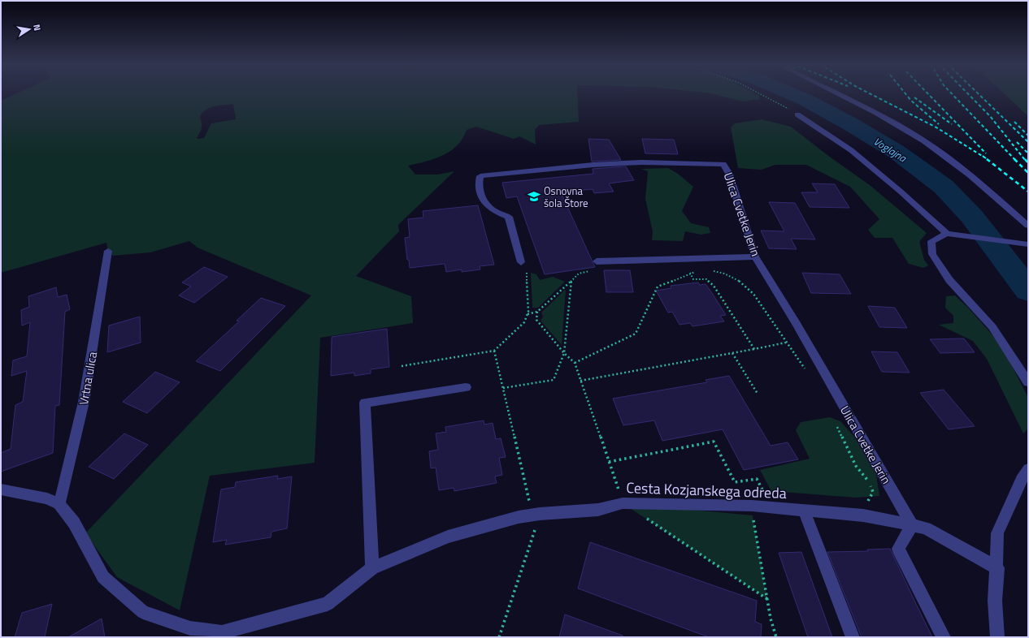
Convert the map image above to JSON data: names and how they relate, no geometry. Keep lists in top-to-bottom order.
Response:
{
  "streets": {
    "street": ["Ulica Cvetke Jerin", "Vrtna ulica", "Cesta Kozjanskega odreda"]
  },
  "crossings": [
    ["Ulica Cvetke Jerin", "Cesta Kozjanskega odreda"]
  ],
  "water": ["Voglajna"],
  "places": {
    "school or university": ["Osnovna šola Štore"]
  },
  "north": "right"
}
